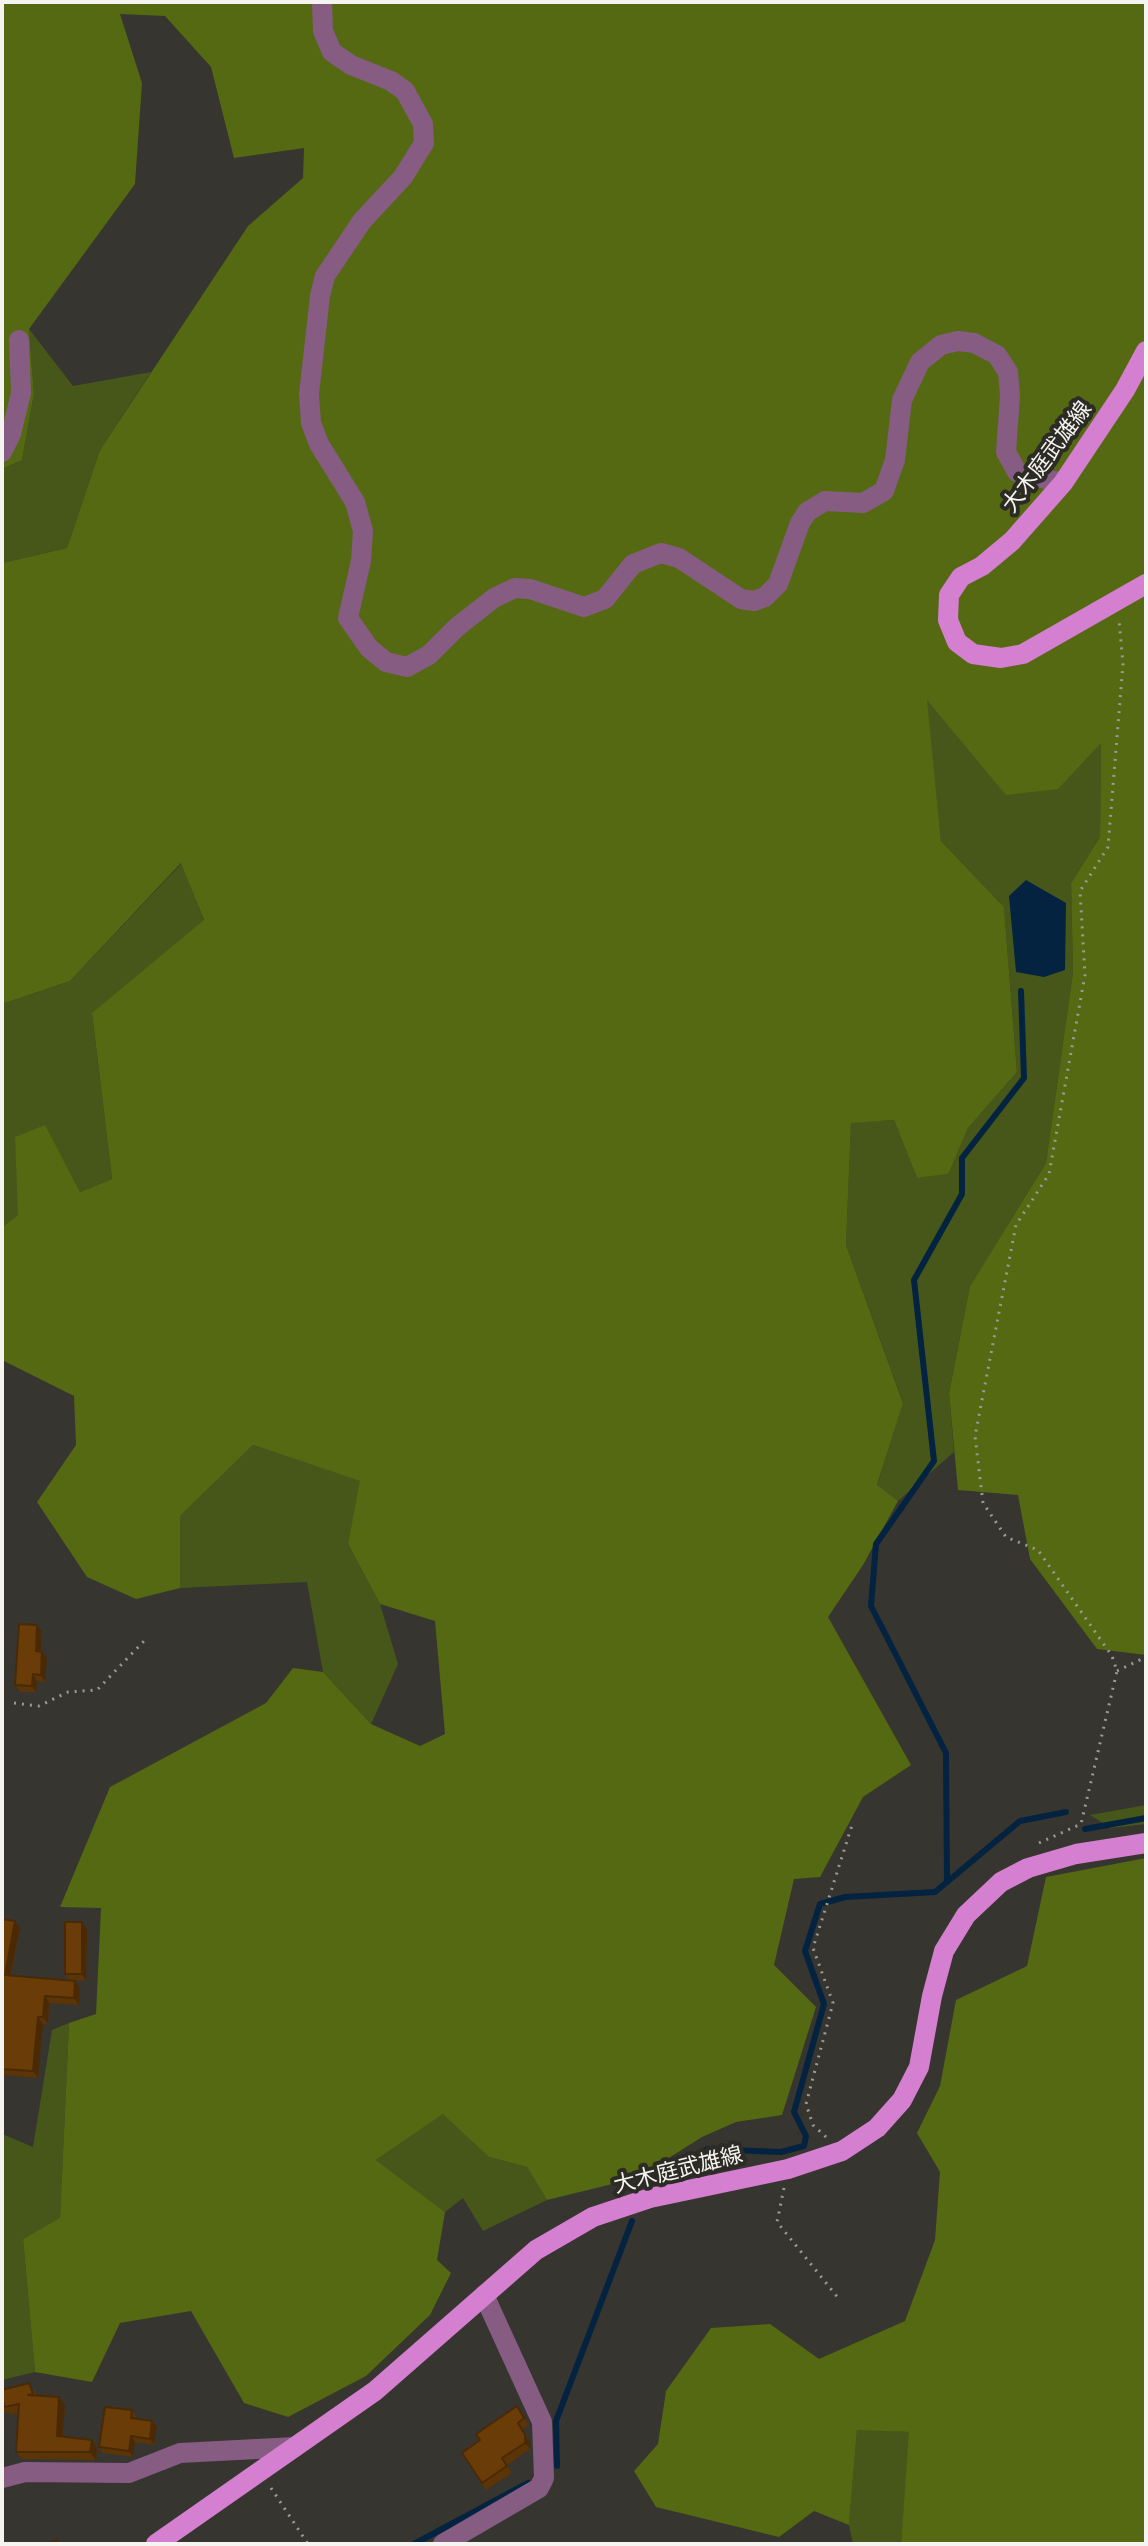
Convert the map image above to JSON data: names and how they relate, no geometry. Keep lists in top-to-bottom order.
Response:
{
  "streets": {
    "main road": ["大木庭武雄線"]
  }
}
